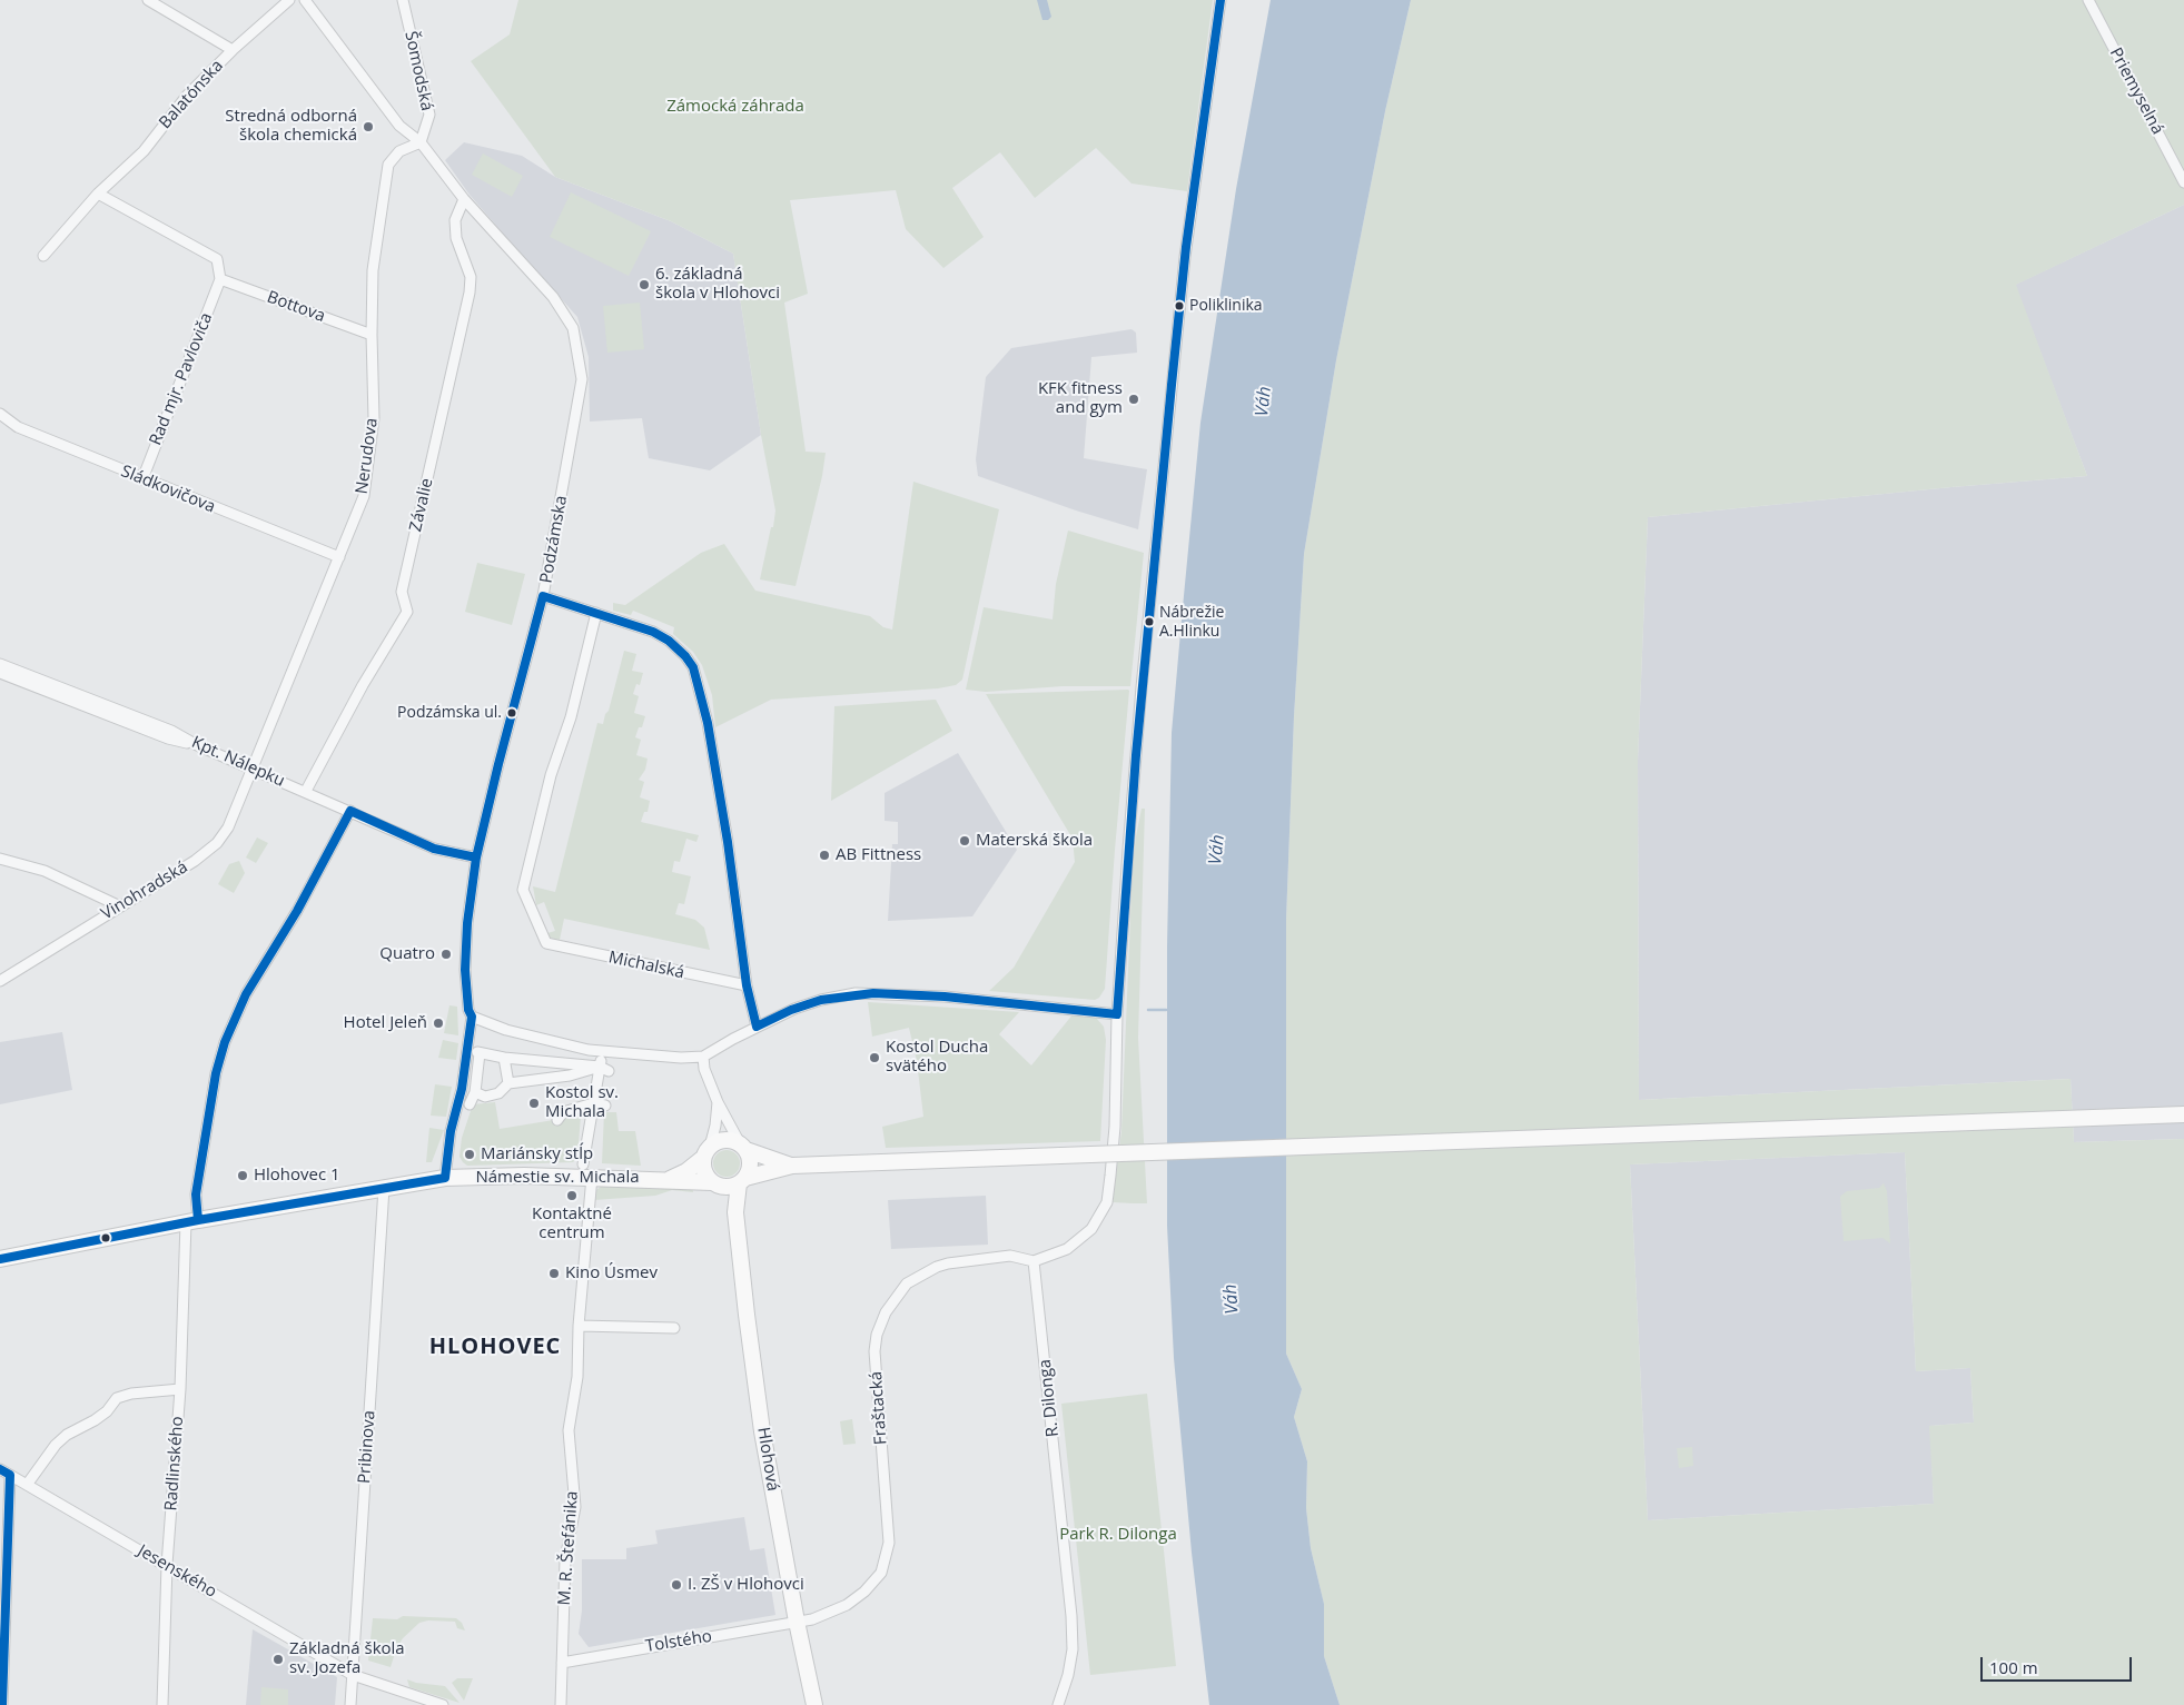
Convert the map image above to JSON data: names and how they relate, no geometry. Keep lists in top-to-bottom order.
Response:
{
  "streets": {
    "main road": ["Námestie sv. Michala", "Hlohová"],
    "street": [
      "Šomodská",
      "Priemyselná",
      "Balatónska",
      "Bottova",
      "Rad mjr. Pavloviča",
      "Nerudova",
      "Sládkovičova",
      "Závalie",
      "Podzámska",
      "Kpt. Nálepku",
      "Vinohradská",
      "Michalská",
      "R. Dilonga",
      "Fraštacká",
      "Pribinova",
      "Radlinského",
      "M. R. Štefánika",
      "Jesenského",
      "Tolstého"
    ]
  },
  "crossings": [
    ["Šomodská", "Nerudova"],
    ["Šomodská", "Podzámska"],
    ["Bottova", "Rad mjr. Pavloviča"],
    ["Bottova", "Nerudova"],
    ["Rad mjr. Pavloviča", "Sládkovičova"],
    ["Nerudova", "Sládkovičova"],
    ["Nerudova", "Podzámska"],
    ["Nerudova", "Kpt. Nálepku"],
    ["Nerudova", "Vinohradská"],
    ["Závalie", "Podzámska"],
    ["Závalie", "Kpt. Nálepku"],
    ["Podzámska", "Kpt. Nálepku"],
    ["Kpt. Nálepku", "Vinohradská"],
    ["Kpt. Nálepku", "Radlinského"],
    ["Námestie sv. Michala", "Pribinova"],
    ["Námestie sv. Michala", "Hlohová"],
    ["Námestie sv. Michala", "Radlinského"],
    ["Námestie sv. Michala", "M. R. Štefánika"],
    ["R. Dilonga", "Fraštacká"],
    ["Fraštacká", "Hlohová"],
    ["Fraštacká", "Tolstého"],
    ["Pribinova", "Jesenského"],
    ["Hlohová", "Tolstého"],
    ["Radlinského", "Jesenského"],
    ["M. R. Štefánika", "Tolstého"]
  ],
  "districts": ["HLOHOVEC"],
  "water": ["Váh"],
  "parks": ["Zámocká záhrada", "Park R. Dilonga"],
  "places": [
    "Stredná odborná škola chemická",
    "6. základná škola v Hlohovci",
    "Poliklinika",
    "KFK fitness and gym",
    "Nábrežie A.Hlinku",
    "Podzámska ul.",
    "Materská škola",
    "AB Fittness",
    "Quatro",
    "Hotel Jeleň",
    "Kostol Ducha svätého",
    "Kostol sv. Michala",
    "Mariánsky stĺp",
    "Hlohovec 1",
    "Kontaktné centrum",
    "Kino Úsmev",
    "I. ZŠ v Hlohovci",
    "Základná škola sv. Jozefa"
  ],
  "scale_bar": "100 m"
}
